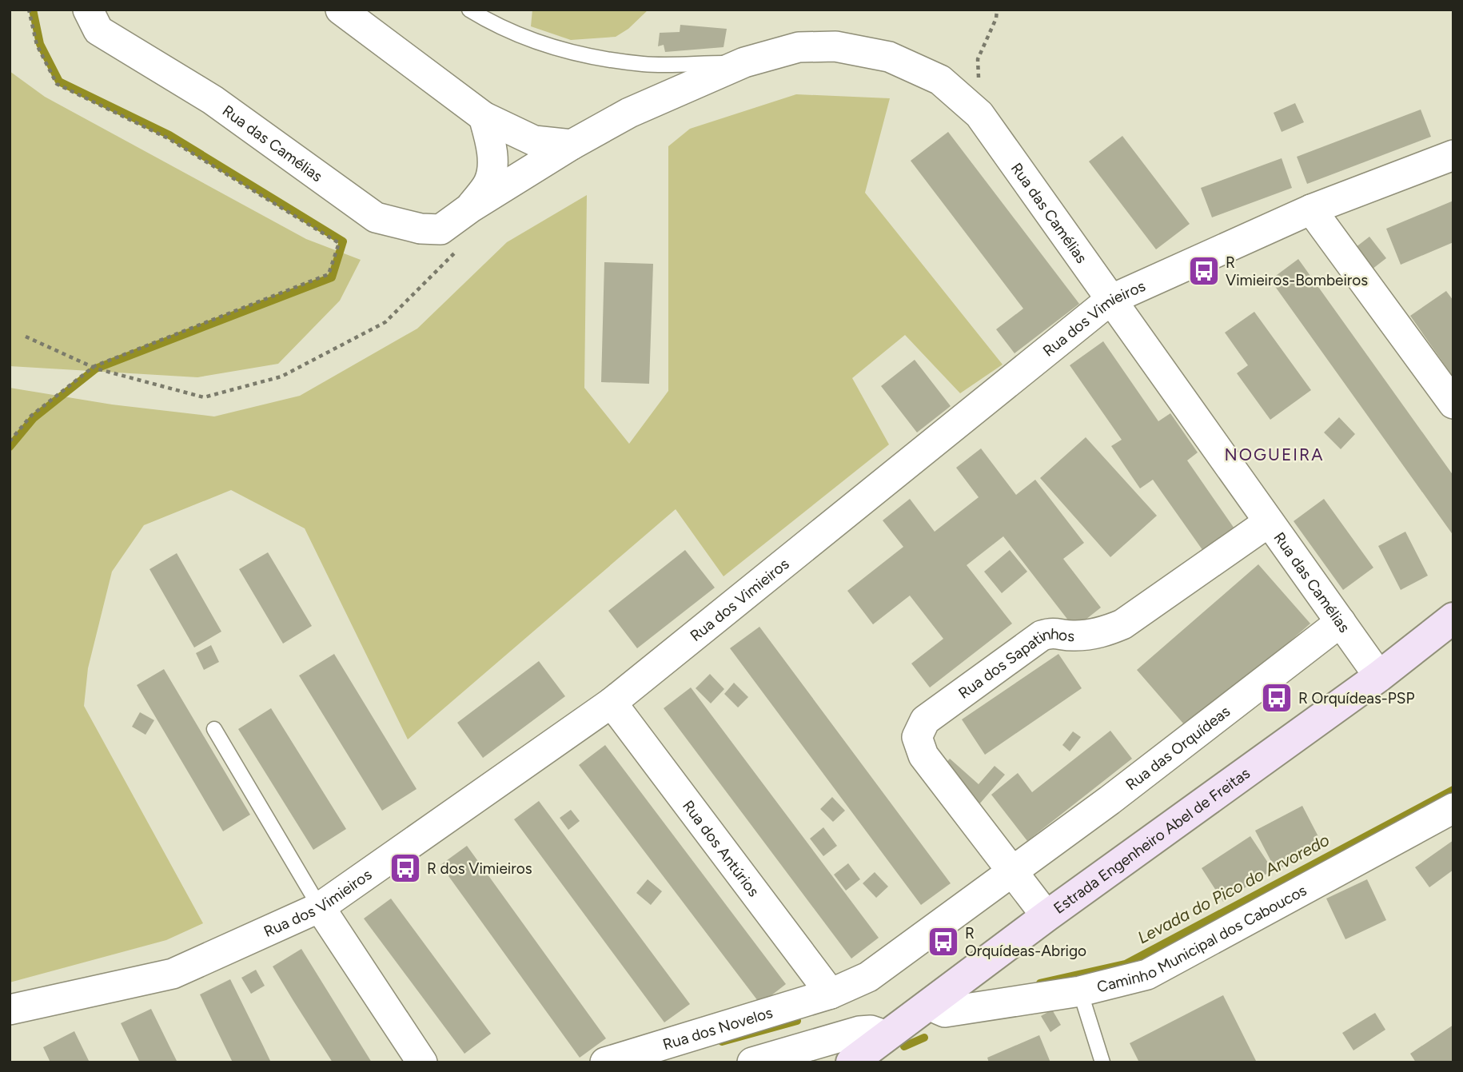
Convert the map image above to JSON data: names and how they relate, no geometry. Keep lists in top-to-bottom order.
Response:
{
  "streets": {
    "main road": ["Estrada Engenheiro Abel de Freitas"],
    "street": [
      "Rua das Camélias",
      "Rua dos Vimieiros",
      "Rua dos Sapatinhos",
      "Rua das Orquídeas",
      "Rua dos Antúrios",
      "Caminho Municipal dos Caboucos",
      "Rua dos Novelos"
    ]
  },
  "crossings": [
    ["Rua das Camélias", "Rua dos Vimieiros"],
    ["Rua das Camélias", "Rua dos Sapatinhos"],
    ["Rua das Camélias", "Rua das Orquídeas"],
    ["Rua das Camélias", "Estrada Engenheiro Abel de Freitas"],
    ["Rua dos Vimieiros", "Rua dos Antúrios"],
    ["Rua dos Sapatinhos", "Rua das Orquídeas"],
    ["Rua dos Sapatinhos", "Estrada Engenheiro Abel de Freitas"],
    ["Rua das Orquídeas", "Rua dos Antúrios"],
    ["Rua das Orquídeas", "Rua dos Novelos"],
    ["Estrada Engenheiro Abel de Freitas", "Caminho Municipal dos Caboucos"],
    ["Rua dos Antúrios", "Rua dos Novelos"]
  ],
  "districts": ["NOGUEIRA"],
  "water": ["Levada do Pico do Arvoredo"],
  "places": {
    "bus stop": [
      "R Vimieiros-Bombeiros",
      "R Orquídeas-PSP",
      "R dos Vimieiros",
      "R Orquídeas-Abrigo"
    ]
  }
}
